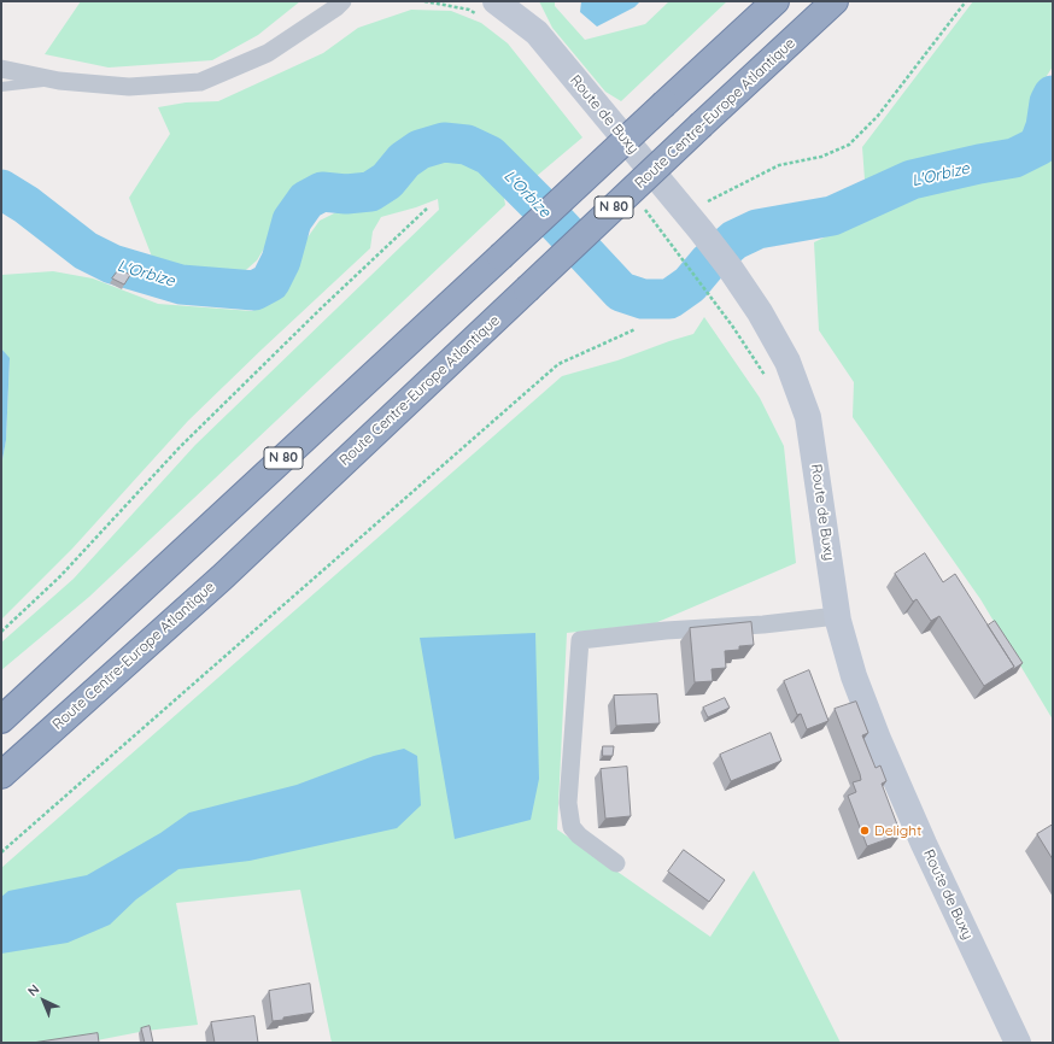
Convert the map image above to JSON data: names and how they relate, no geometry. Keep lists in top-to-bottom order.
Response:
{
  "streets": {
    "highway": ["Route Centre-Europe Atlantique", "N 80"],
    "main road": ["Route de Buxy"]
  },
  "water": ["L'Orbize"],
  "places": ["Delight"],
  "north": "top left"
}
